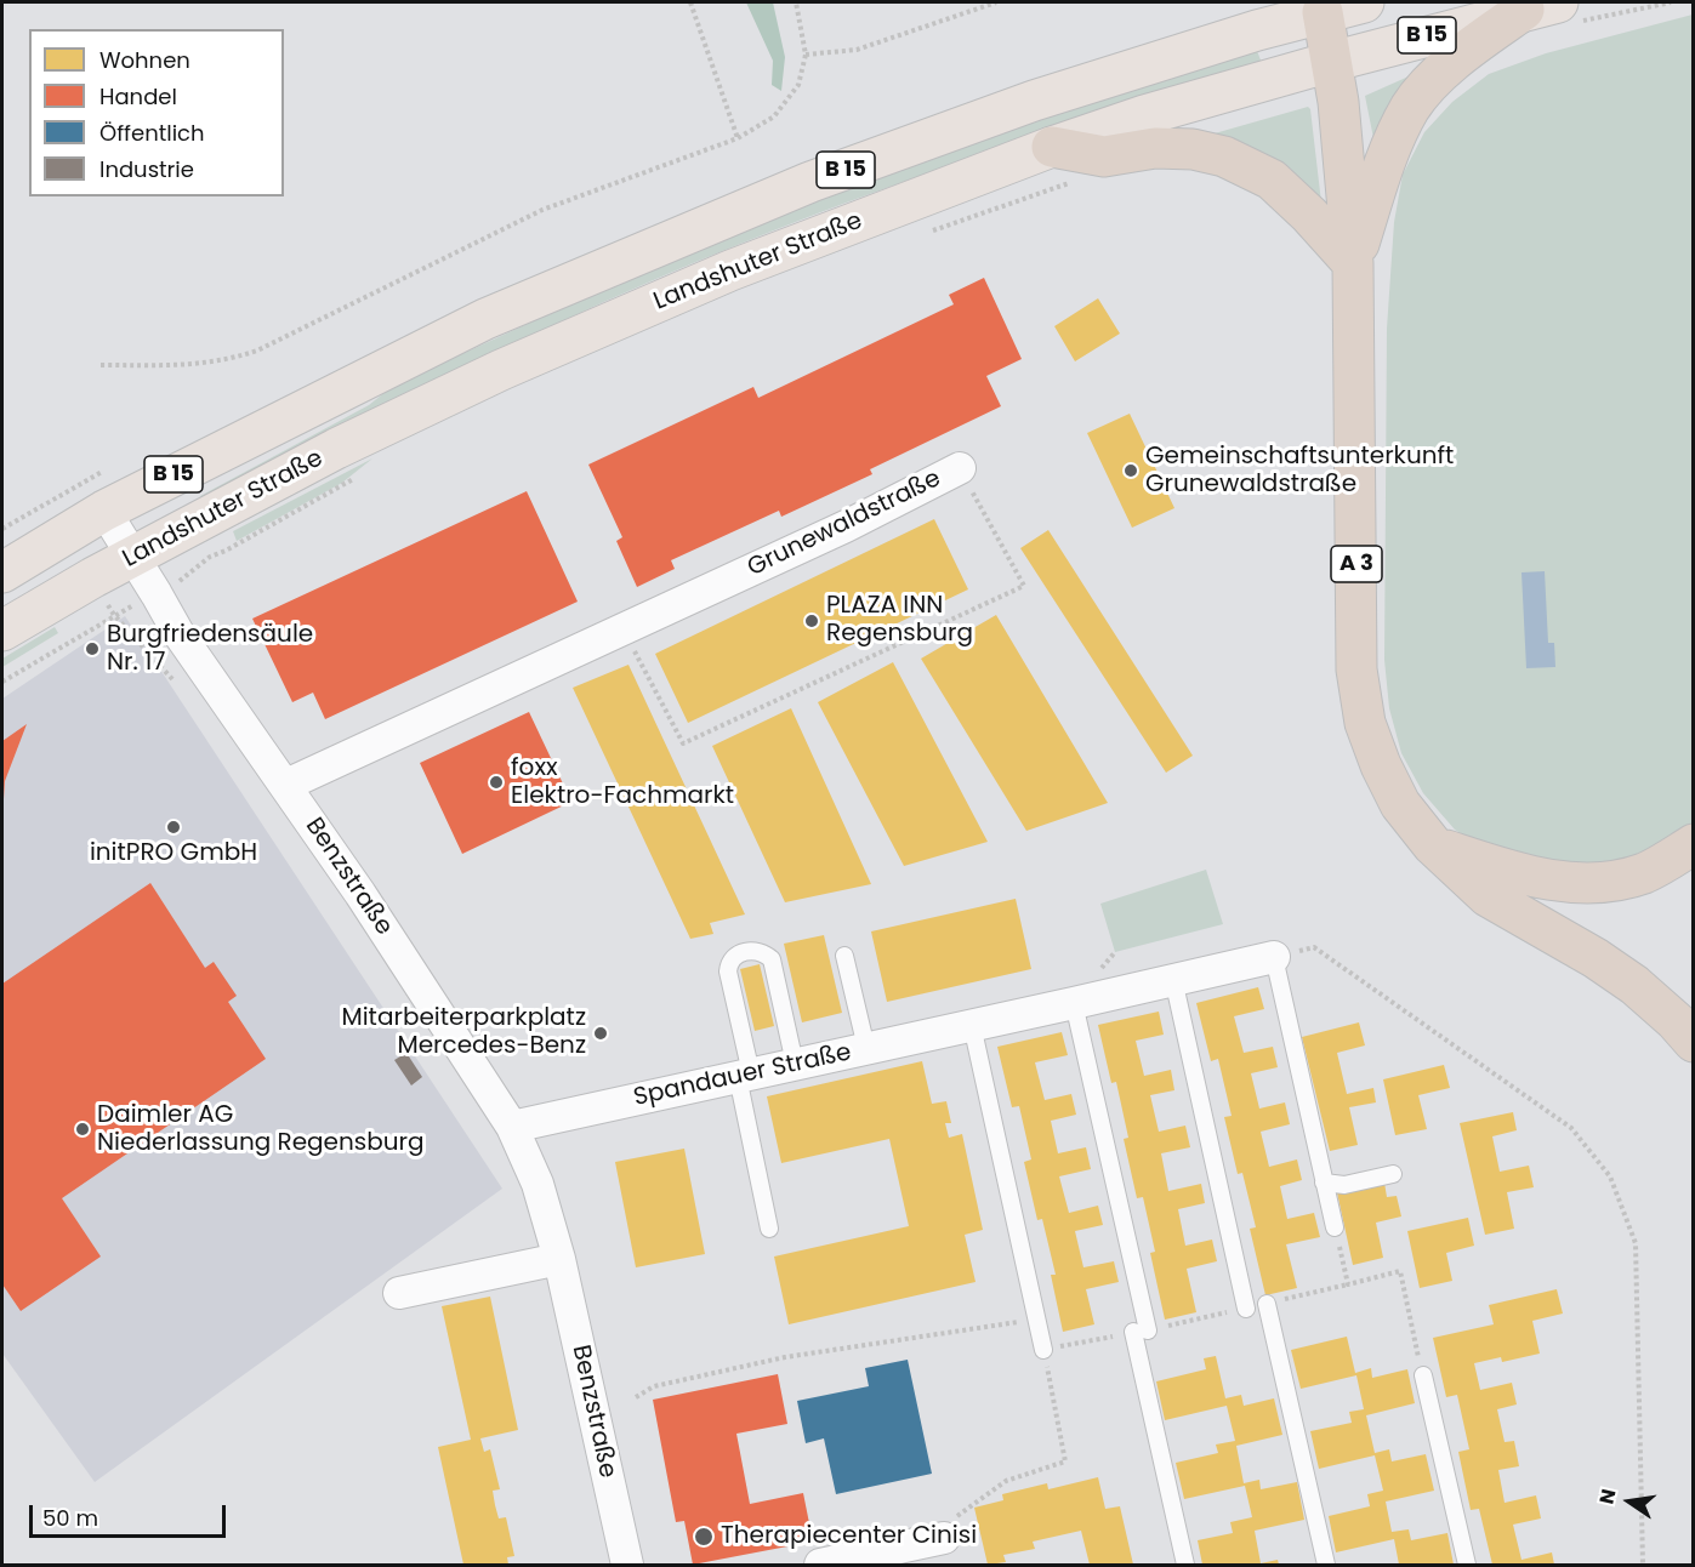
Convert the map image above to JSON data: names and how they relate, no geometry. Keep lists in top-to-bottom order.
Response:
{
  "streets": {
    "highway": ["A 3"],
    "main road": ["B 15", "Landshuter Straße"],
    "street": ["Grunewaldstraße", "Benzstraße", "Spandauer Straße"]
  },
  "crossings": [
    ["B 15", "A 3"],
    ["B 15", "Benzstraße"],
    ["Landshuter Straße", "A 3"],
    ["Landshuter Straße", "Benzstraße"],
    ["Grunewaldstraße", "Benzstraße"],
    ["Benzstraße", "Spandauer Straße"]
  ],
  "places": [
    "Gemeinschaftsunterkunft Grunewaldstraße",
    "PLAZA INN Regensburg",
    "Burgfriedensäule Nr. 17",
    "foxx Elektro-Fachmarkt",
    "initPRO GmbH",
    "Mitarbeiterparkplatz Mercedes-Benz",
    "Daimler AG Niederlassung Regensburg",
    "Therapiecenter Cinisi"
  ],
  "legend": [
    "Wohnen",
    "Handel",
    "Öffentlich",
    "Industrie"
  ],
  "scale_bar": "50 m",
  "north": "left"
}
